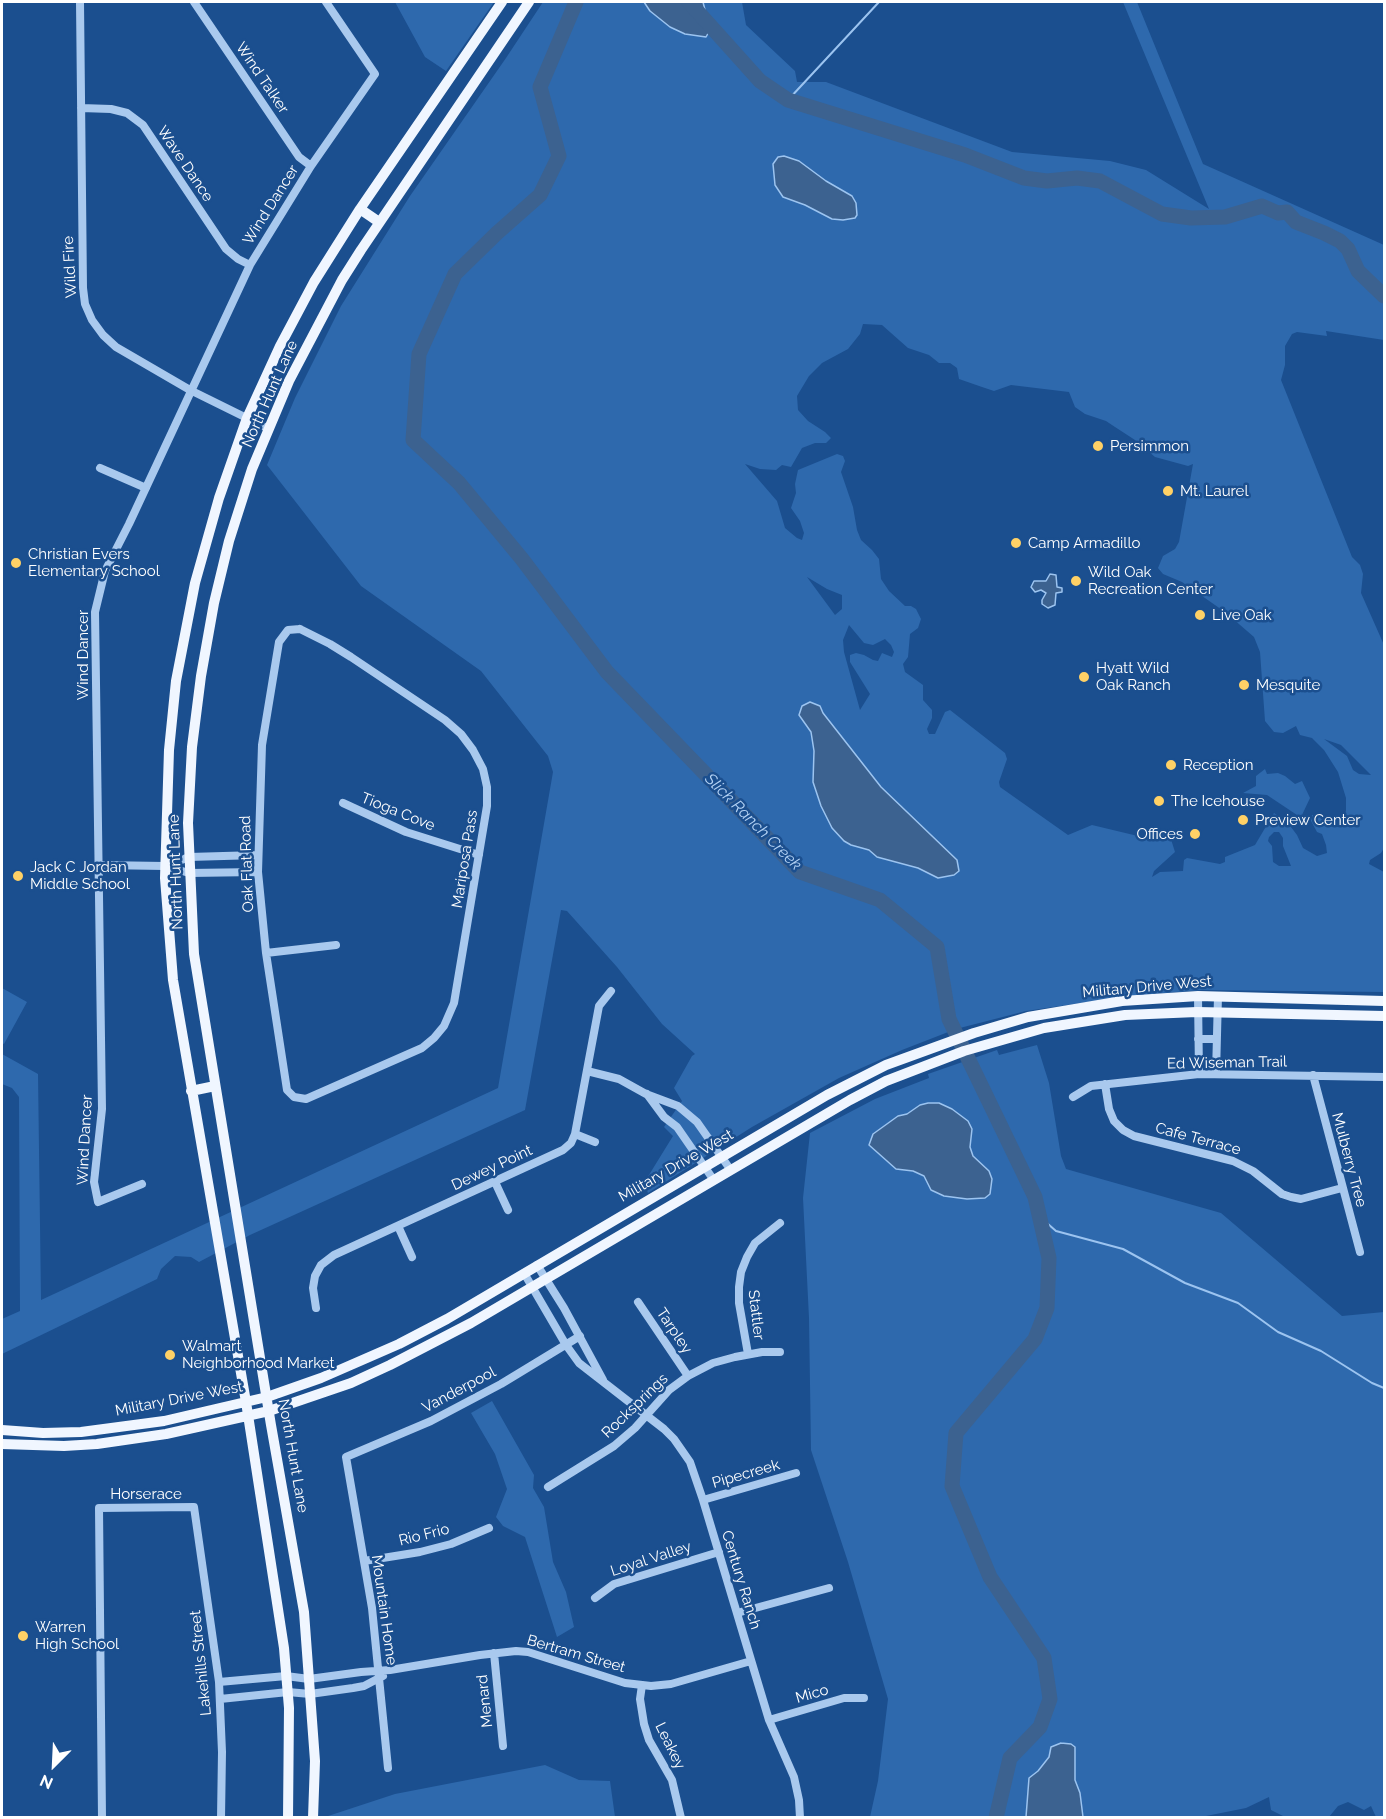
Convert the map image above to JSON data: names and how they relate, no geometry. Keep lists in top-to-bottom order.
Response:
{
  "streets": {
    "main road": ["North Hunt Lane", "Military Drive West"],
    "street": [
      "Wind Talker",
      "Wave Dance",
      "Wind Dancer",
      "Wild Fire",
      "Tioga Cove",
      "Mariposa Pass",
      "Oak Flat Road",
      "Ed Wiseman Trail",
      "Cafe Terrace",
      "Mulberry Tree",
      "Dewey Point",
      "Stattler",
      "Tarpley",
      "Vanderpool",
      "Rocksprings",
      "Pipecreek",
      "Horserace",
      "Rio Frio",
      "Loyal Valley",
      "Century Ranch",
      "Mountain Home",
      "Bertram Street",
      "Lakehills Street",
      "Mico",
      "Menard",
      "Leakey"
    ]
  },
  "crossings": [
    ["Wind Talker", "Wind Dancer"],
    ["Wave Dance", "Wind Dancer"],
    ["Wave Dance", "Wild Fire"],
    ["Wind Dancer", "Wild Fire"],
    ["Wild Fire", "North Hunt Lane"],
    ["North Hunt Lane", "Military Drive West"],
    ["North Hunt Lane", "Bertram Street"],
    ["Tioga Cove", "Mariposa Pass"],
    ["Mariposa Pass", "Oak Flat Road"],
    ["Military Drive West", "Century Ranch"],
    ["Ed Wiseman Trail", "Cafe Terrace"],
    ["Ed Wiseman Trail", "Mulberry Tree"],
    ["Cafe Terrace", "Mulberry Tree"],
    ["Stattler", "Rocksprings"],
    ["Tarpley", "Rocksprings"],
    ["Vanderpool", "Century Ranch"],
    ["Vanderpool", "Mountain Home"],
    ["Rocksprings", "Century Ranch"],
    ["Pipecreek", "Century Ranch"],
    ["Horserace", "Lakehills Street"],
    ["Rio Frio", "Mountain Home"],
    ["Loyal Valley", "Century Ranch"],
    ["Century Ranch", "Bertram Street"],
    ["Century Ranch", "Mico"],
    ["Mountain Home", "Bertram Street"],
    ["Bertram Street", "Lakehills Street"],
    ["Bertram Street", "Menard"],
    ["Bertram Street", "Leakey"]
  ],
  "water": ["Slick Ranch Creek"],
  "places": [
    "Persimmon",
    "Mt. Laurel",
    "Camp Armadillo",
    "Christian Evers Elementary School",
    "Wild Oak Recreation Center",
    "Live Oak",
    "Hyatt Wild Oak Ranch",
    "Mesquite",
    "Reception",
    "The Icehouse",
    "Preview Center",
    "Offices",
    "Jack C Jordan Middle School",
    "Walmart Neighborhood Market",
    "Warren High School"
  ],
  "north": "bottom left"
}
